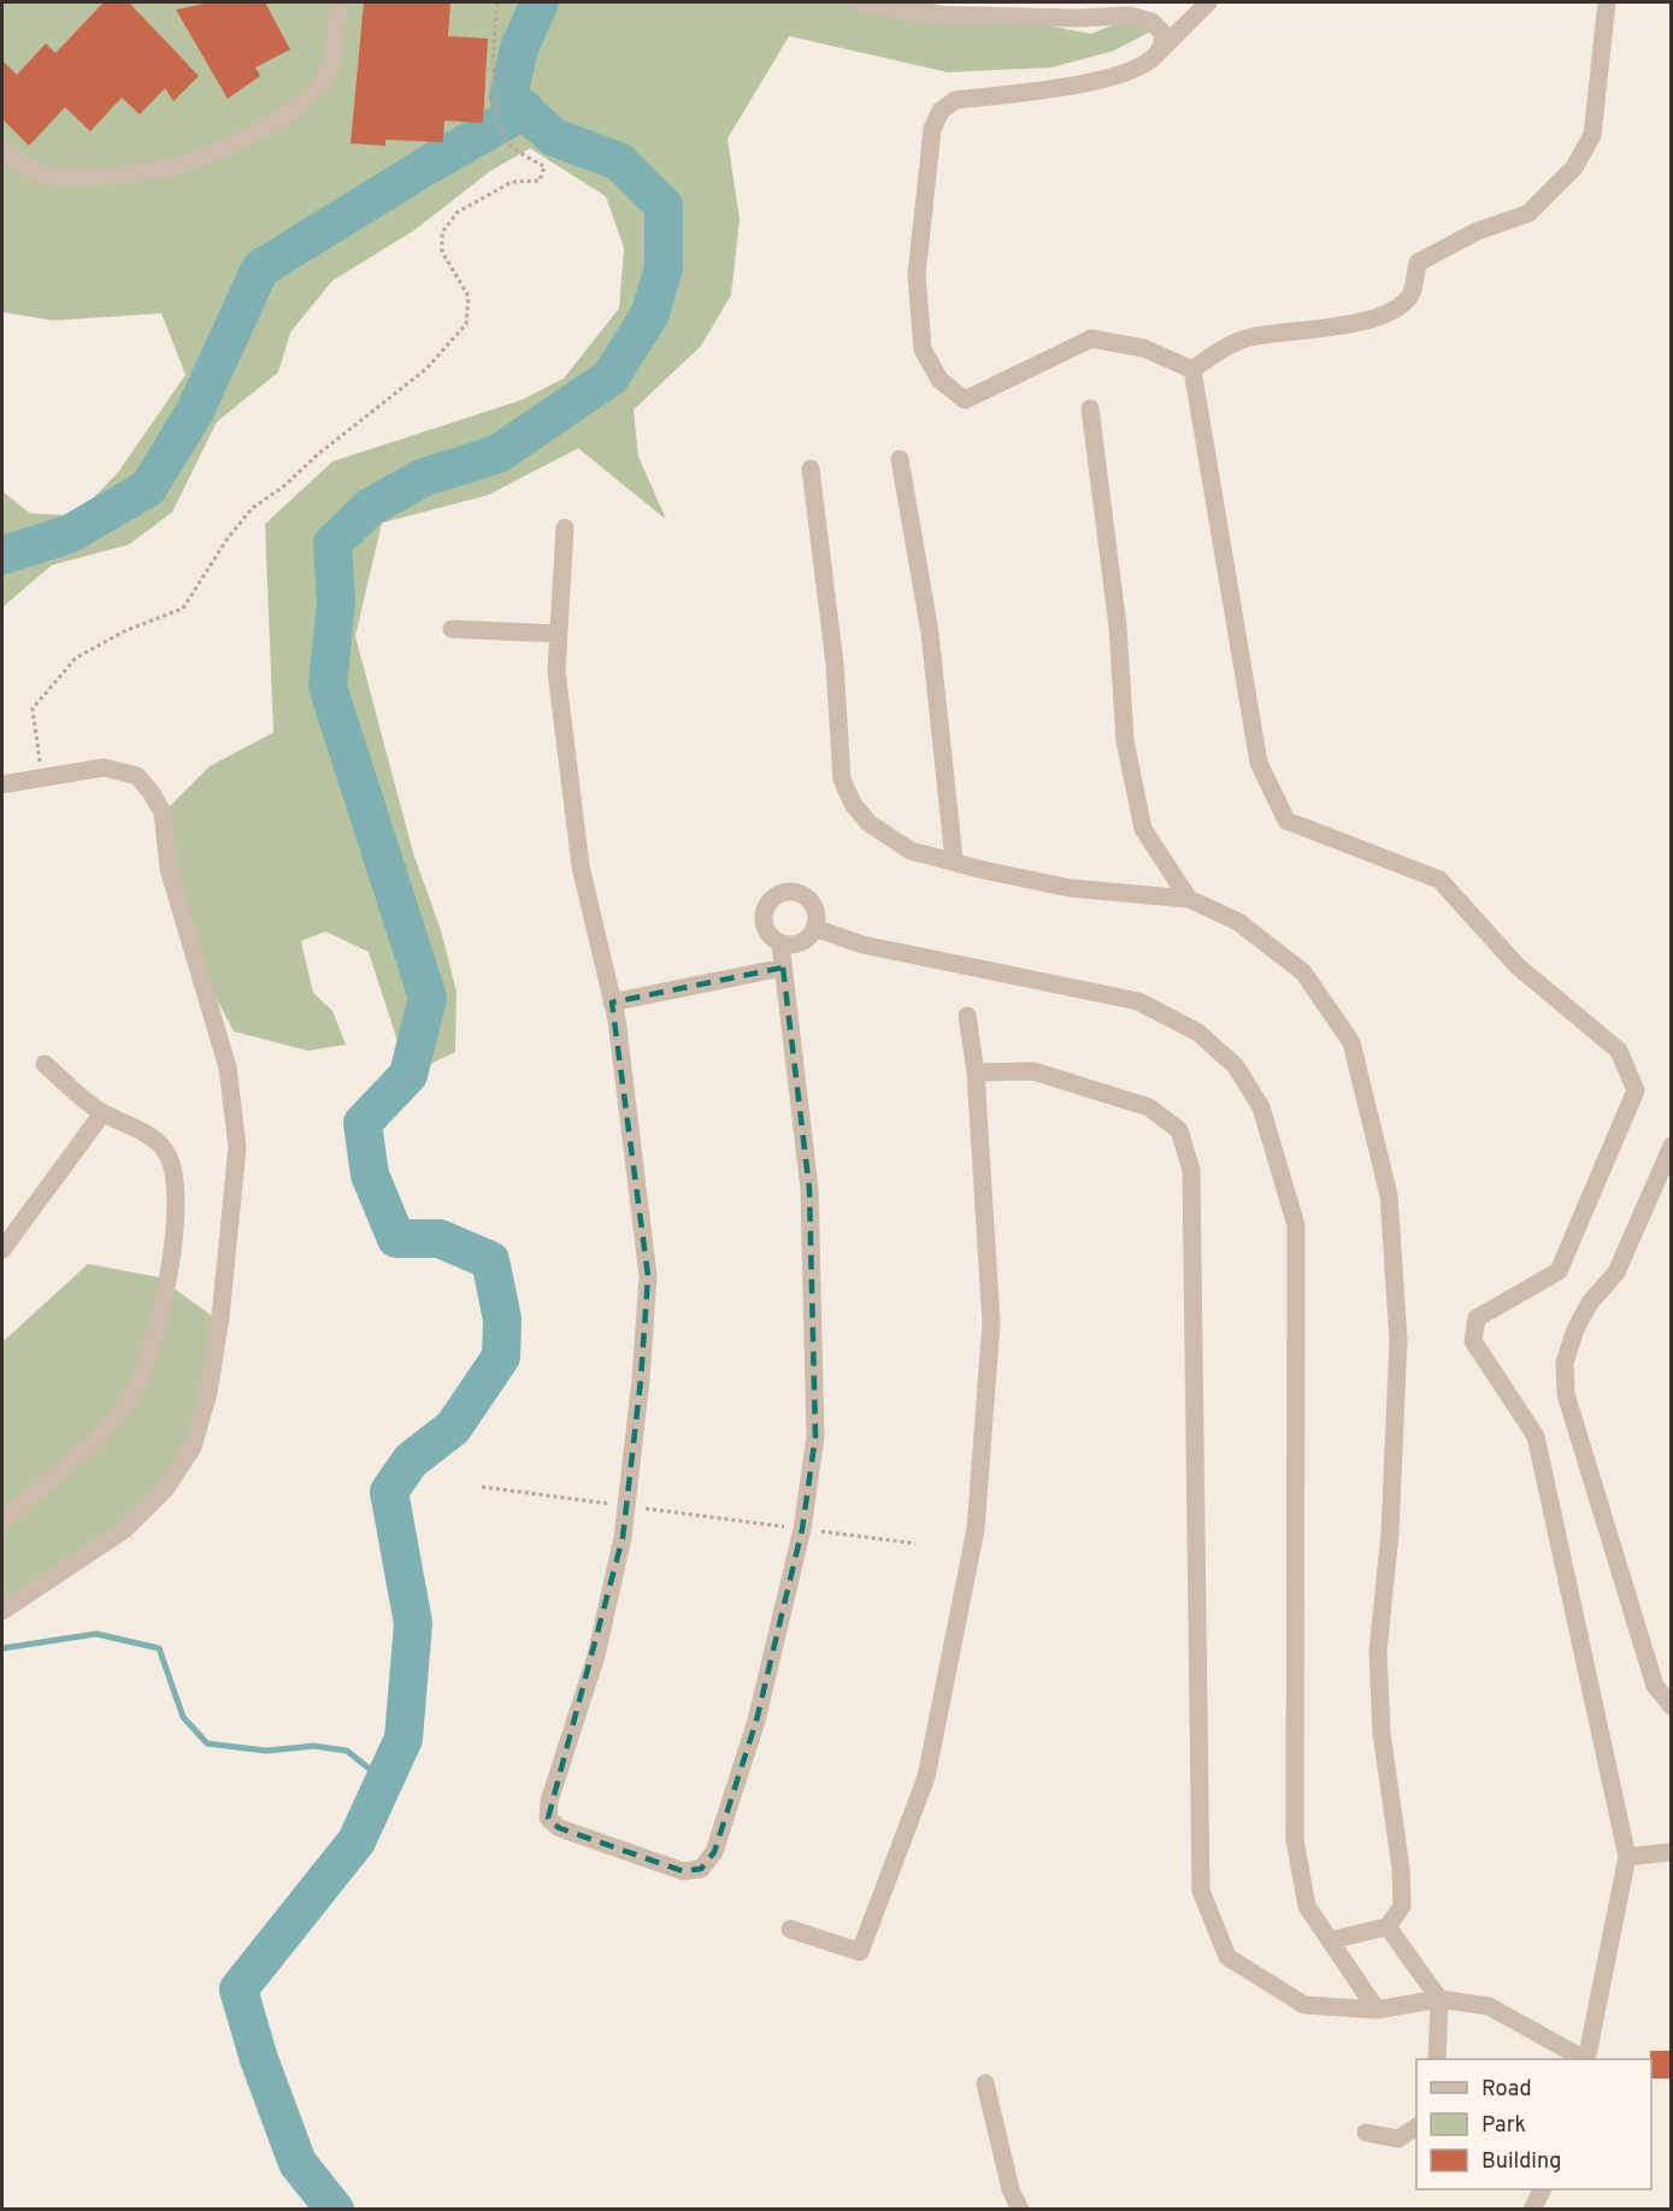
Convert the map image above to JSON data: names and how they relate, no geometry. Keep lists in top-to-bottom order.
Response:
{
  "legend": ["Road", "Park", "Building"]
}
